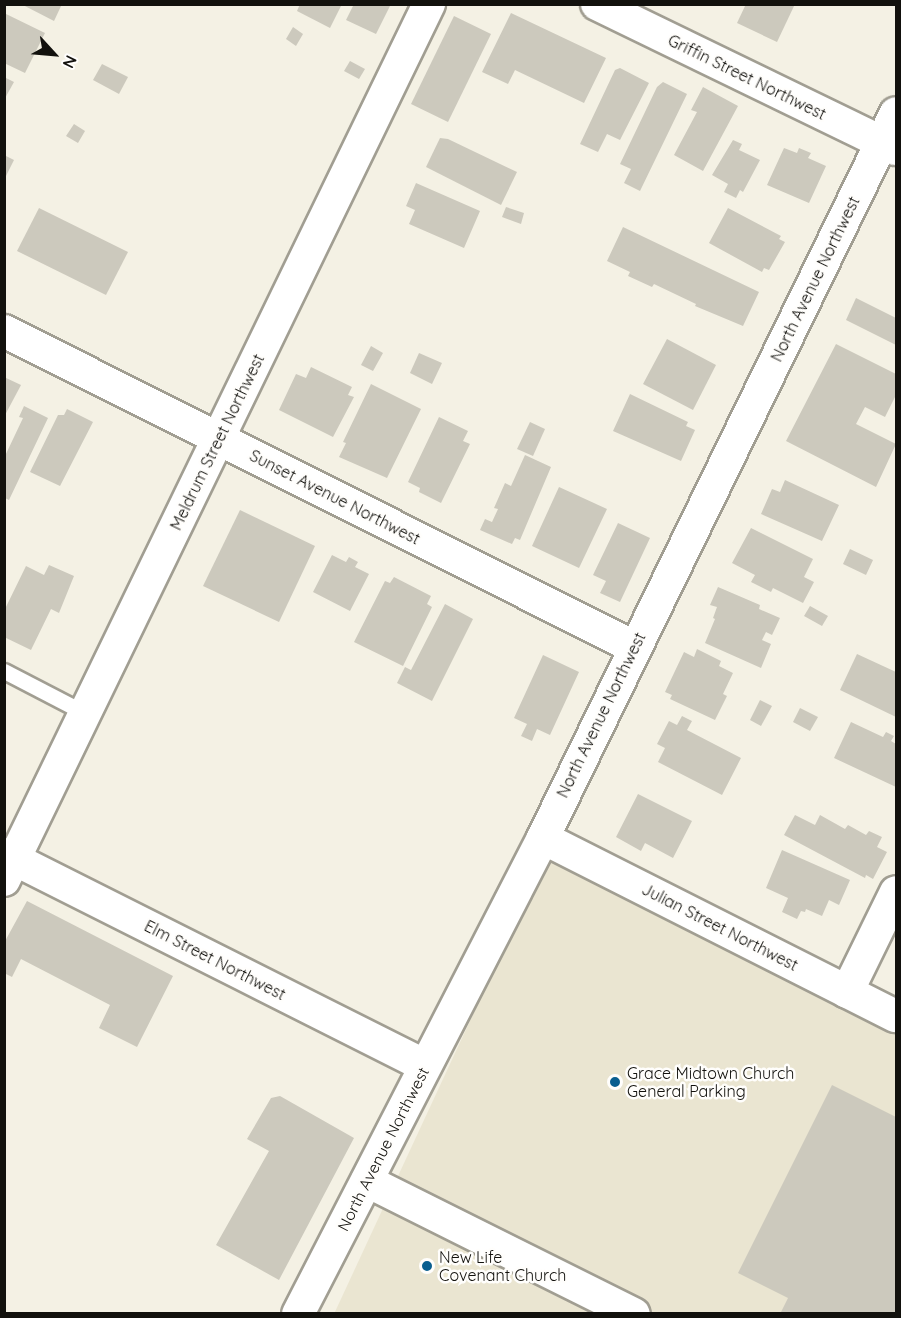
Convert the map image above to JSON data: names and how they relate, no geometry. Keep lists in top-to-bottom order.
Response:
{
  "streets": {
    "street": [
      "Griffin Street Northwest",
      "North Avenue Northwest",
      "Meldrum Street Northwest",
      "Sunset Avenue Northwest",
      "Julian Street Northwest",
      "Elm Street Northwest"
    ]
  },
  "crossings": [
    ["Griffin Street Northwest", "North Avenue Northwest"],
    ["North Avenue Northwest", "Sunset Avenue Northwest"],
    ["North Avenue Northwest", "Julian Street Northwest"],
    ["North Avenue Northwest", "Elm Street Northwest"],
    ["Meldrum Street Northwest", "Sunset Avenue Northwest"],
    ["Meldrum Street Northwest", "Elm Street Northwest"]
  ],
  "places": ["Grace Midtown Church General Parking", "New Life Covenant Church"],
  "north": "bottom right"
}
